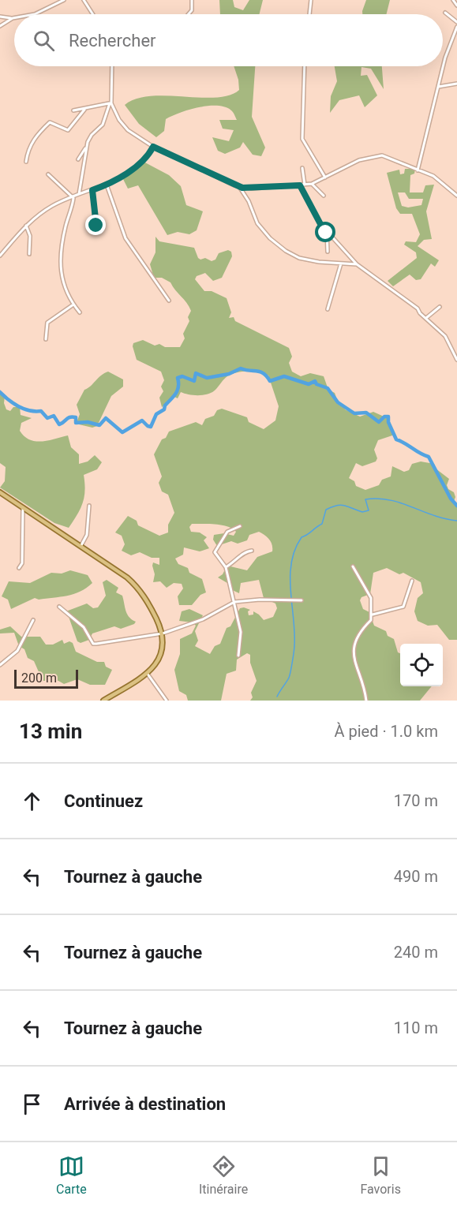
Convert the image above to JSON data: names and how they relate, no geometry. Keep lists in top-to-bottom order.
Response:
{
  "scale_bar": "200 m",
  "page": {
    "search": "Rechercher",
    "scale": "200 m",
    "heading": ["13 min", "À pied · 1.0 km"],
    "list": [
      ["Continuez", "170 m"],
      ["Tournez à gauche", "490 m"],
      ["Tournez à gauche", "240 m"],
      ["Tournez à gauche", "110 m"],
      "Arrivée à destination"
    ],
    "nav": ["Carte", "Itinéraire", "Favoris"]
  }
}
